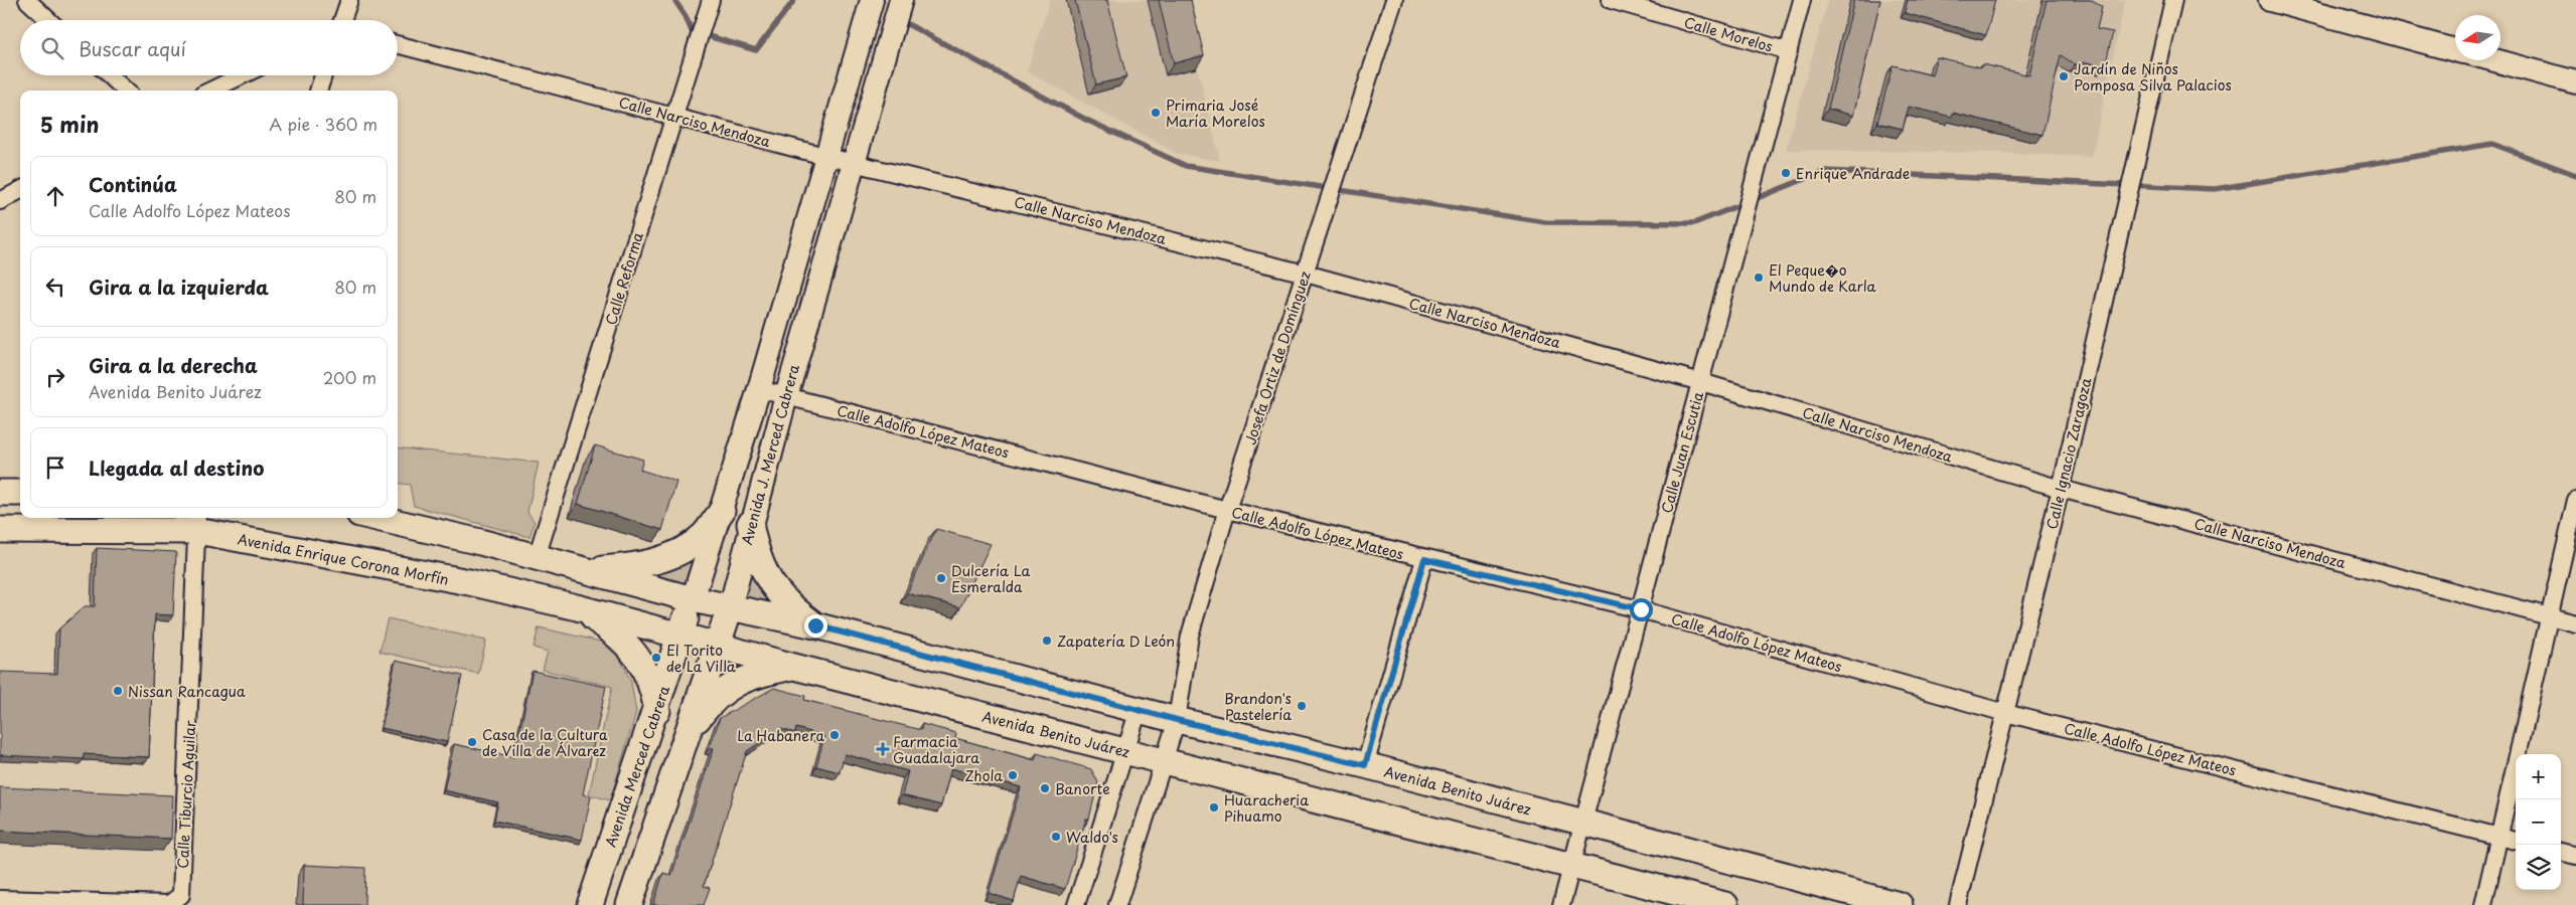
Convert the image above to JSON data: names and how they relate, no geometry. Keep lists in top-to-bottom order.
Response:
{
  "streets": {
    "main road": [
      "Avenida J. Merced Cabrera",
      "Avenida Enrique Corona Morfín",
      "Avenida Benito Juárez",
      "Avenida Merced Cabrera"
    ],
    "street": [
      "Calle Morelos",
      "Calle Narciso Mendoza",
      "Calle Reforma",
      "Josefa Ortiz de Domínguez",
      "Calle Adolfo López Mateos",
      "Calle Juan Escutia",
      "Calle Ignacio Zaragoza",
      "Calle Tiburcio Aguilar"
    ]
  },
  "crossings": [
    ["Calle Morelos", "Calle Juan Escutia"],
    ["Calle Narciso Mendoza", "Calle Reforma"],
    ["Calle Narciso Mendoza", "Josefa Ortiz de Domínguez"],
    ["Calle Narciso Mendoza", "Calle Juan Escutia"],
    ["Calle Narciso Mendoza", "Calle Ignacio Zaragoza"],
    ["Calle Narciso Mendoza", "Avenida J. Merced Cabrera"],
    ["Josefa Ortiz de Domínguez", "Calle Adolfo López Mateos"],
    ["Josefa Ortiz de Domínguez", "Avenida Benito Juárez"],
    ["Calle Adolfo López Mateos", "Calle Juan Escutia"],
    ["Calle Adolfo López Mateos", "Calle Ignacio Zaragoza"],
    ["Calle Adolfo López Mateos", "Avenida J. Merced Cabrera"],
    ["Calle Juan Escutia", "Avenida Benito Juárez"],
    ["Avenida J. Merced Cabrera", "Avenida Benito Juárez"],
    ["Avenida J. Merced Cabrera", "Avenida Merced Cabrera"],
    ["Avenida Enrique Corona Morfín", "Avenida Benito Juárez"],
    ["Avenida Enrique Corona Morfín", "Avenida Merced Cabrera"],
    ["Avenida Enrique Corona Morfín", "Calle Tiburcio Aguilar"],
    ["Avenida Benito Juárez", "Avenida Merced Cabrera"]
  ],
  "places": {
    "other": [
      "Jardín de Niños Pomposa Silva Palacios",
      "Primaria José María Morelos",
      "Enrique Andrade",
      "El Peque�o Mundo de Karla",
      "Dulcería La Esmeralda",
      "Zapatería D León",
      "El Torito de La Villa",
      "Nissan Rancagua",
      "Brandon's Pastelería",
      "La Habanera",
      "Casa de la Cultura de Villa de Álvarez",
      "Zhola",
      "Banorte",
      "Huaracheria Pihuamo",
      "Waldo's"
    ],
    "health": ["Farmacia Guadalajara"]
  },
  "north": "left",
  "page": {
    "search": "Buscar aquí",
    "heading": ["5 min", "A pie · 360 m"],
    "list": [
      ["Continúa", "Calle Adolfo López Mateos", "80 m"],
      ["Gira a la izquierda", "80 m"],
      ["Gira a la derecha", "Avenida Benito Juárez", "200 m"],
      "Llegada al destino"
    ],
    "map_buttons": ["+", "−"]
  }
}
